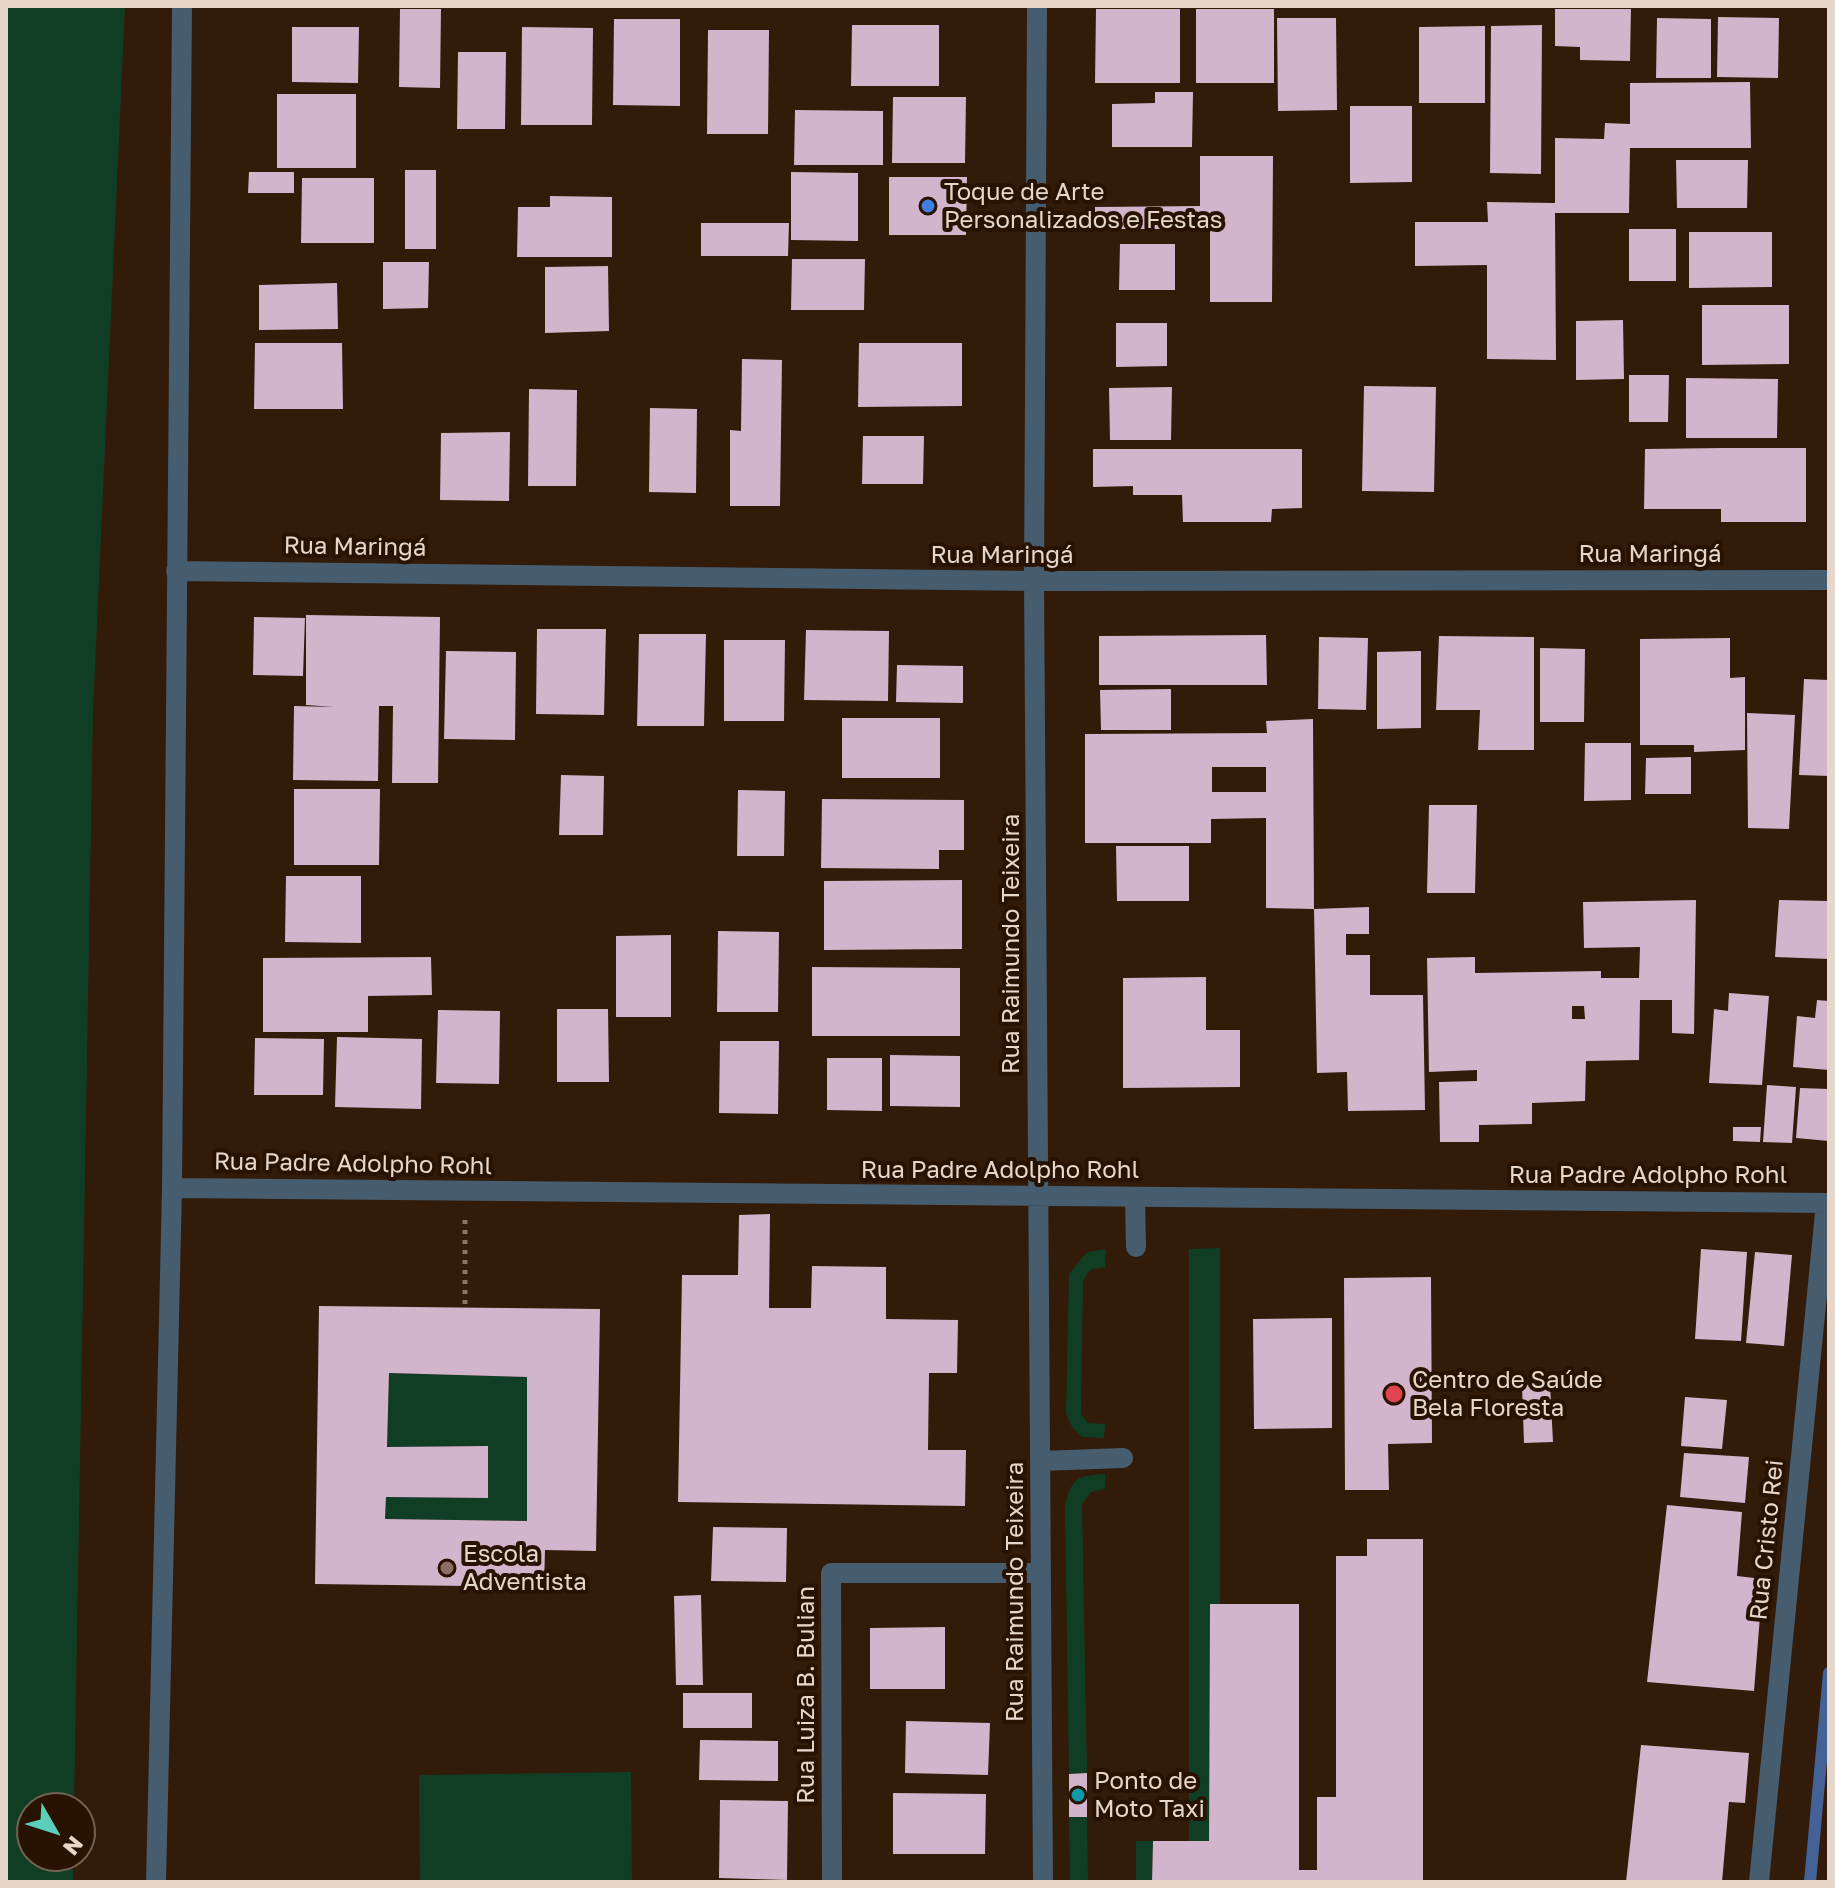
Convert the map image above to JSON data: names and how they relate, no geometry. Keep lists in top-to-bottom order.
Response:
{
  "streets": {
    "street": [
      "Rua Maringá",
      "Rua Raimundo Teixeira",
      "Rua Padre Adolpho Rohl",
      "Rua Cristo Rei",
      "Rua Luiza B. Bulian"
    ]
  },
  "crossings": [
    ["Rua Maringá", "Rua Raimundo Teixeira"],
    ["Rua Raimundo Teixeira", "Rua Padre Adolpho Rohl"],
    ["Rua Raimundo Teixeira", "Rua Luiza B. Bulian"],
    ["Rua Padre Adolpho Rohl", "Rua Cristo Rei"]
  ],
  "places": [
    "Toque de Arte Personalizados e Festas",
    "Centro de Saúde Bela Floresta",
    "Escola Adventista",
    "Ponto de Moto Taxi"
  ],
  "north": "bottom right"
}
